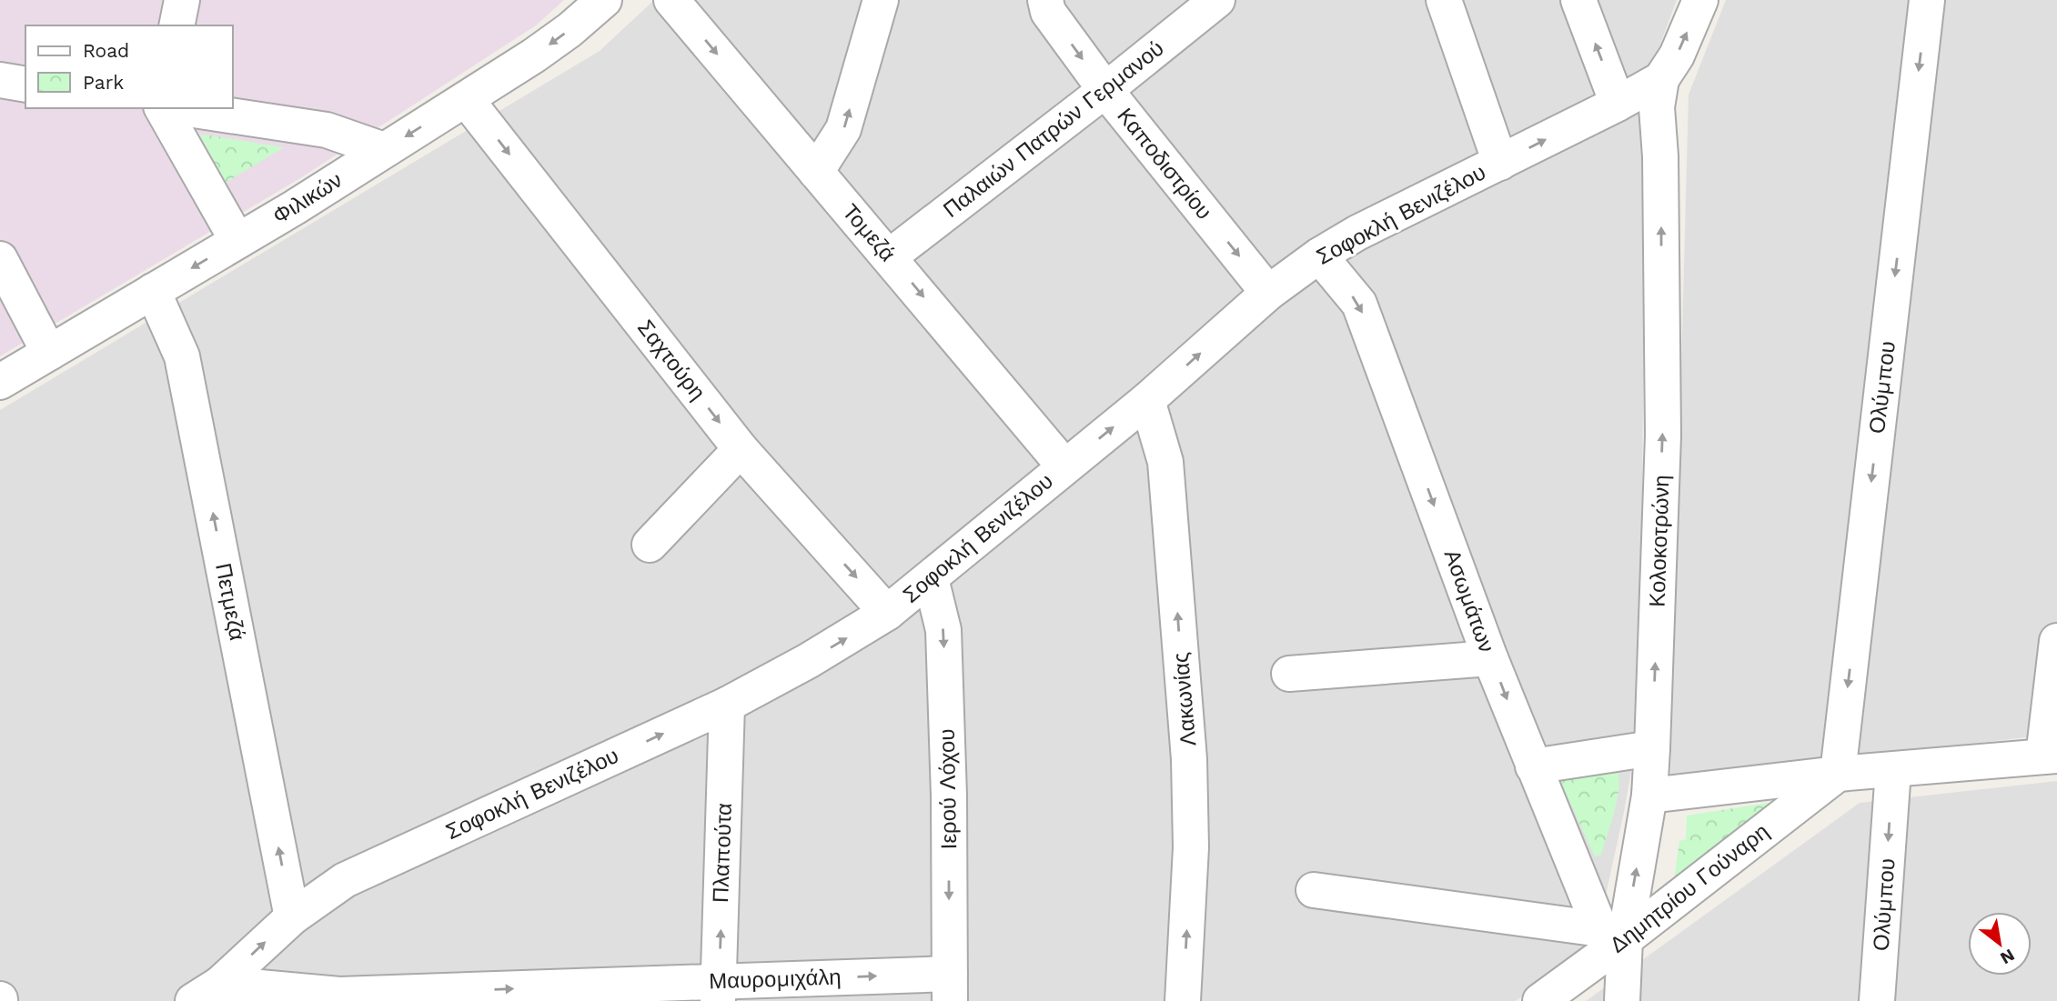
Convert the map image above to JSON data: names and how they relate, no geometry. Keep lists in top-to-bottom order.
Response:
{
  "streets": {
    "street": [
      "Παλαιών Πατρών Γερμανού",
      "Καποδιστρίου",
      "Φιλικών",
      "Σοφοκλή Βενιζέλου",
      "Τομεζά",
      "Σαχτούρη",
      "Ολύμπου",
      "Κολοκοτρώνη",
      "Ασωμάτων",
      "Πετμεζά",
      "Λακωνίας",
      "Ιερού Λόχου",
      "Πλαπούτα",
      "Δημητρίου Γούναρη",
      "Μαυρομιχάλη"
    ]
  },
  "crossings": [
    ["Παλαιών Πατρών Γερμανού", "Καποδιστρίου"],
    ["Παλαιών Πατρών Γερμανού", "Τομεζά"],
    ["Καποδιστρίου", "Σοφοκλή Βενιζέλου"],
    ["Φιλικών", "Σαχτούρη"],
    ["Φιλικών", "Πετμεζά"],
    ["Σοφοκλή Βενιζέλου", "Τομεζά"],
    ["Σοφοκλή Βενιζέλου", "Σαχτούρη"],
    ["Σοφοκλή Βενιζέλου", "Κολοκοτρώνη"],
    ["Σοφοκλή Βενιζέλου", "Ασωμάτων"],
    ["Σοφοκλή Βενιζέλου", "Πετμεζά"],
    ["Σοφοκλή Βενιζέλου", "Λακωνίας"],
    ["Σοφοκλή Βενιζέλου", "Ιερού Λόχου"],
    ["Σοφοκλή Βενιζέλου", "Πλαπούτα"],
    ["Σοφοκλή Βενιζέλου", "Μαυρομιχάλη"],
    ["Ολύμπου", "Δημητρίου Γούναρη"],
    ["Κολοκοτρώνη", "Ασωμάτων"],
    ["Κολοκοτρώνη", "Δημητρίου Γούναρη"],
    ["Ασωμάτων", "Δημητρίου Γούναρη"],
    ["Ιερού Λόχου", "Μαυρομιχάλη"],
    ["Πλαπούτα", "Μαυρομιχάλη"]
  ],
  "one_way": [
    "Φιλικών",
    "Σοφοκλή Βενιζέλου",
    "Τομεζά",
    "Σαχτούρη",
    "Ολύμπου",
    "Κολοκοτρώνη",
    "Ασωμάτων",
    "Πετμεζά",
    "Λακωνίας",
    "Ιερού Λόχου",
    "Πλαπούτα",
    "Μαυρομιχάλη"
  ],
  "legend": ["Road", "Park"],
  "north": "bottom right"
}
